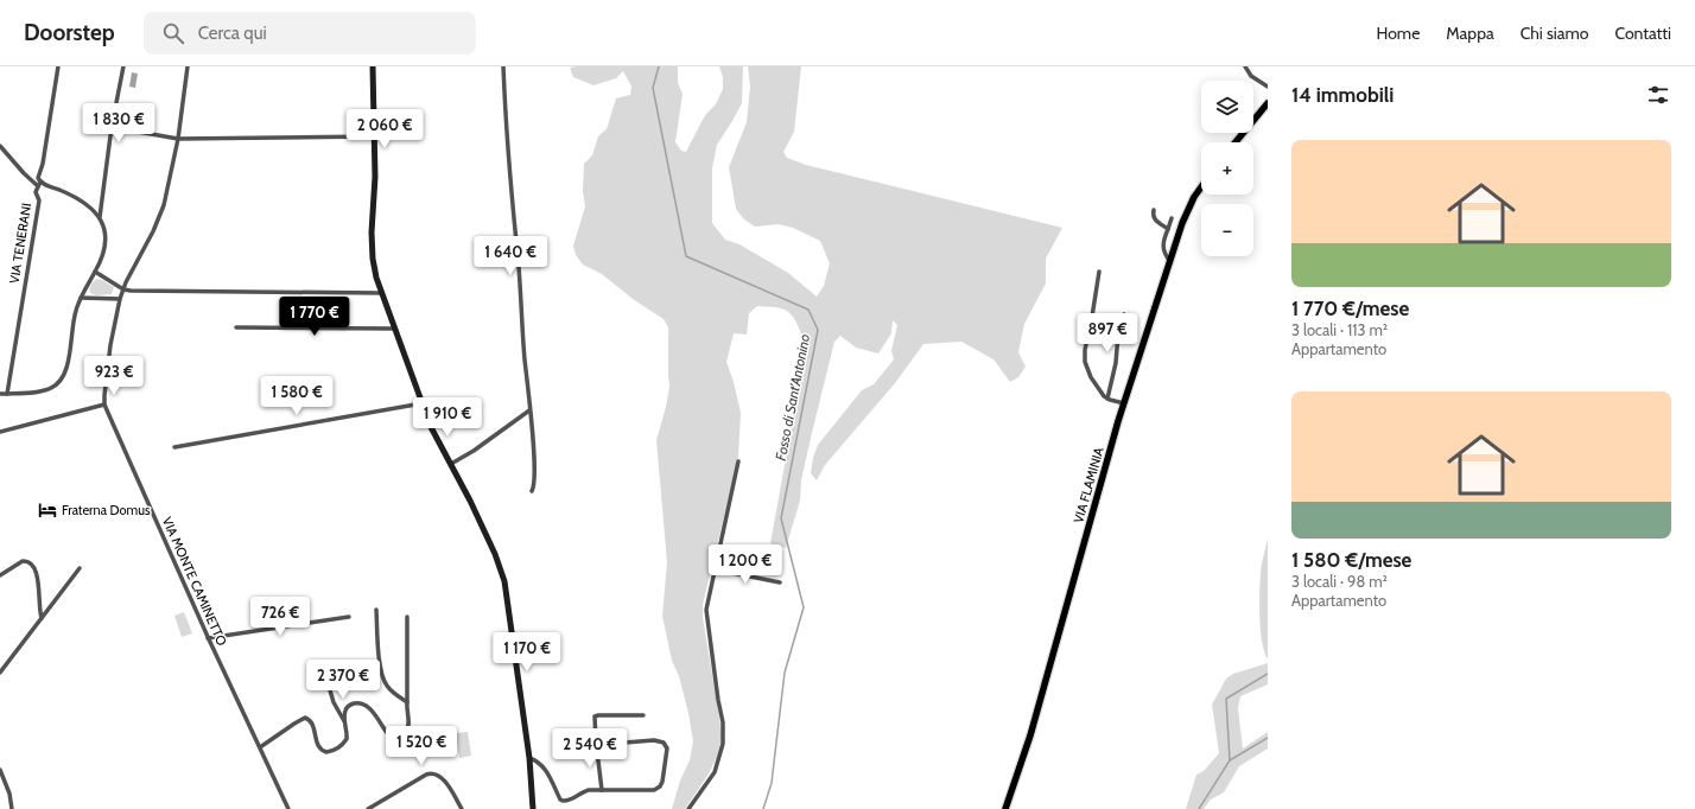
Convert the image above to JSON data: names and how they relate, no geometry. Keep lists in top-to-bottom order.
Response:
{
  "streets": {
    "main road": ["VIA FLAMINIA"],
    "street": ["VIA TENERANI", "VIA MONTE CAMINETTO"]
  },
  "water": ["Fosso di Sant'Antonino"],
  "places": {
    "hotel": ["Fraterna Domus"]
  },
  "page": {
    "header": "Doorstep",
    "search": "Cerca qui",
    "nav": [
      "Home",
      "Mappa",
      "Chi siamo",
      "Contatti"
    ],
    "heading": "14 immobili",
    "map_buttons": ["+", "−"],
    "price": [
      "1 830 €",
      "2 060 €",
      "1 640 €",
      "1 770 €",
      "897 €",
      "923 €",
      "1 580 €",
      "1 910 €",
      "1 200 €",
      "726 €",
      "1 170 €",
      "2 370 €",
      "1 520 €",
      "2 540 €"
    ],
    "list": [
      {
        "name": "1 770 €/mese",
        "note": "3 locali · 113 m² · Appartamento"
      },
      {
        "name": "1 580 €/mese",
        "note": "3 locali · 98 m² · Appartamento"
      }
    ]
  }
}
